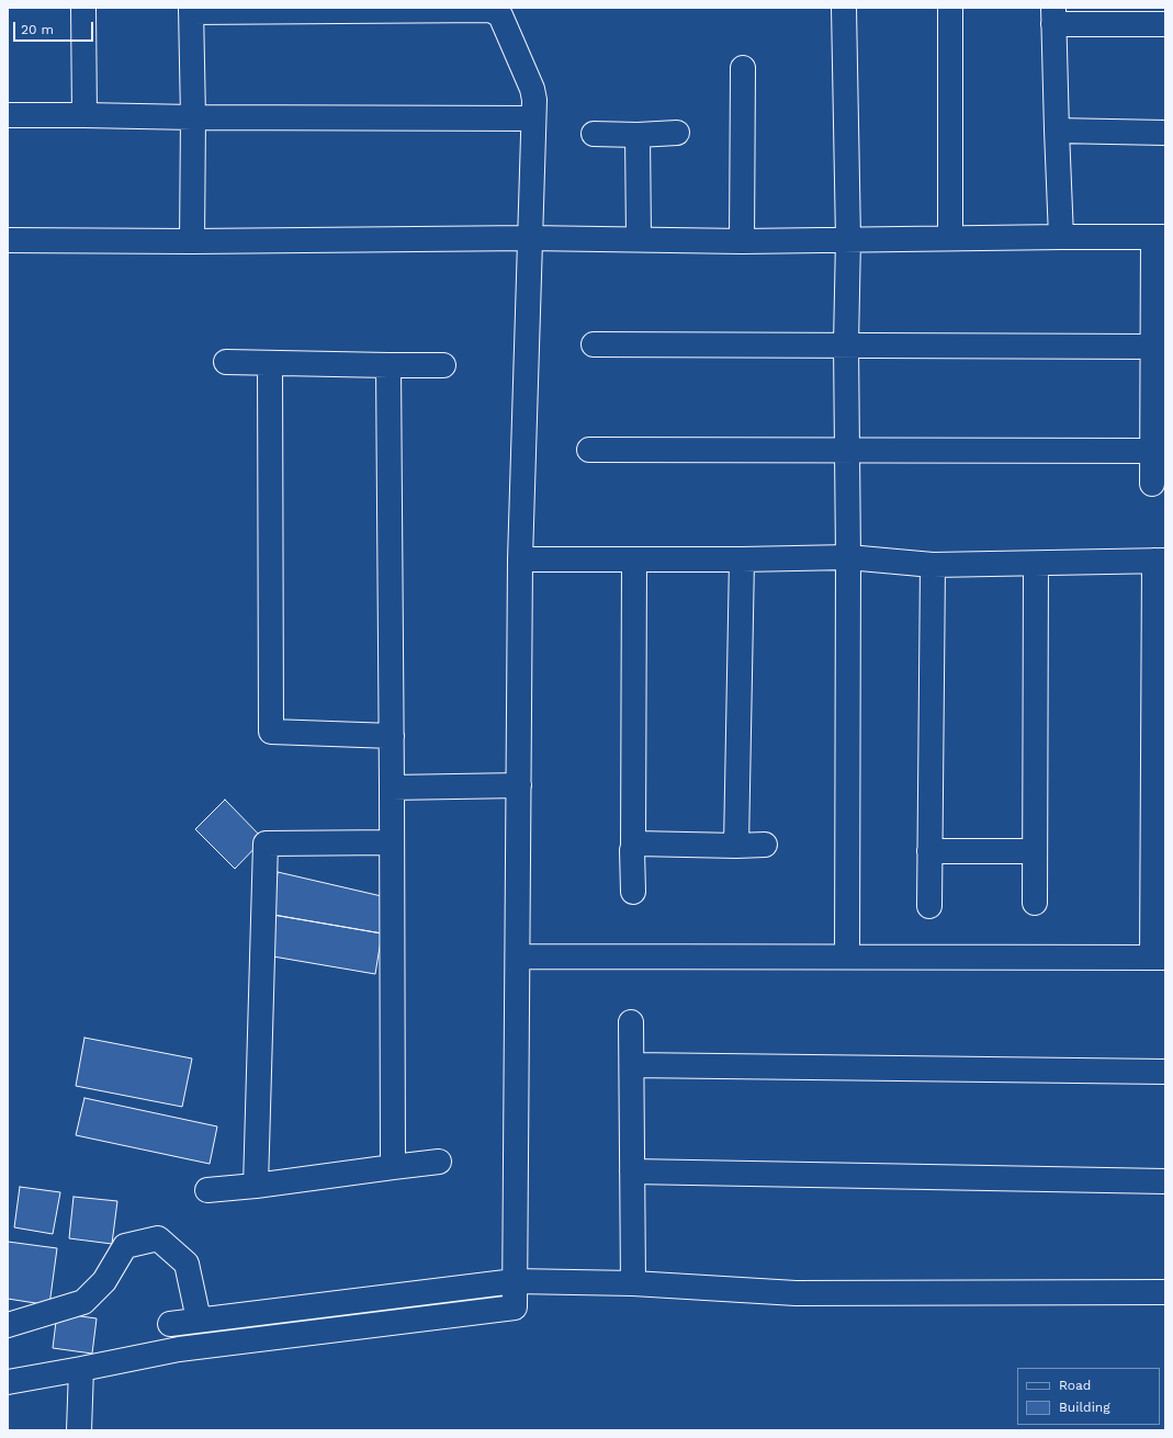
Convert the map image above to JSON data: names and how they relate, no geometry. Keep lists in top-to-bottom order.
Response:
{
  "legend": ["Road", "Building"],
  "scale_bar": "20 m"
}
